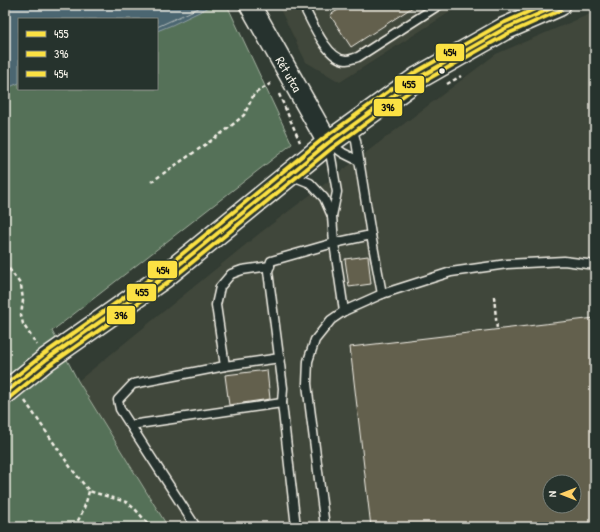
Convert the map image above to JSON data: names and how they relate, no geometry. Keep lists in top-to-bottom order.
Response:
{
  "streets": {
    "street": ["Rét utca"]
  },
  "lines": ["transit line 455", "transit line 454", "transit line 396"],
  "legend": ["455", "396", "454"],
  "north": "left"
}
